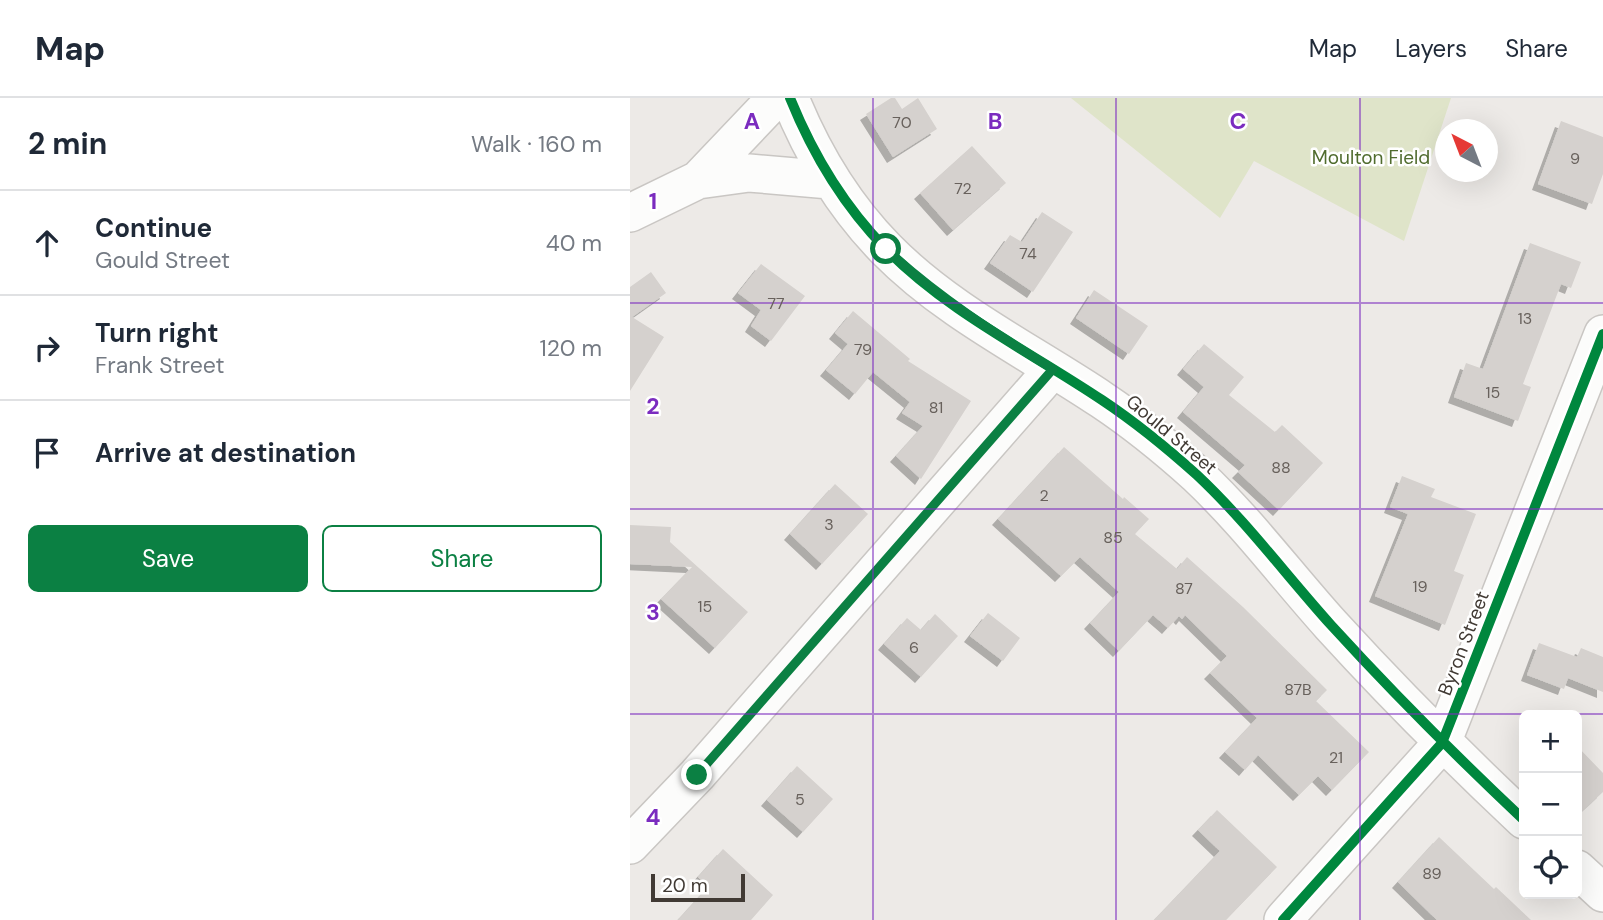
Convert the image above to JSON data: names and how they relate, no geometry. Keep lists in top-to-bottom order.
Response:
{
  "streets": {
    "street": ["Gould Street", "Byron Street"]
  },
  "crossings": [
    ["Gould Street", "Byron Street"]
  ],
  "parks": ["Moulton Field"],
  "house_numbers": [
    "70",
    "9",
    "72",
    "74",
    "77",
    "13",
    "79",
    "15",
    "81",
    "88",
    "2",
    "3",
    "85",
    "19",
    "87",
    "15",
    "6",
    "87B",
    "21",
    "5",
    "89"
  ],
  "scale_bar": "20 m",
  "north": "top left",
  "page": {
    "header": "Map",
    "nav": ["Map", "Layers", "Share"],
    "heading": ["2 min", "Walk · 160 m"],
    "list": [
      ["Continue", "Gould Street", "40 m"],
      ["Turn right", "Frank Street", "120 m"],
      "Arrive at destination"
    ],
    "buttons": ["Save", "Share"],
    "map_buttons": ["+", "−"],
    "scale": "20 m"
  },
  "grid": {
    "columns": ["A", "B", "C"],
    "rows": [
      "1",
      "2",
      "3",
      "4"
    ]
  }
}
